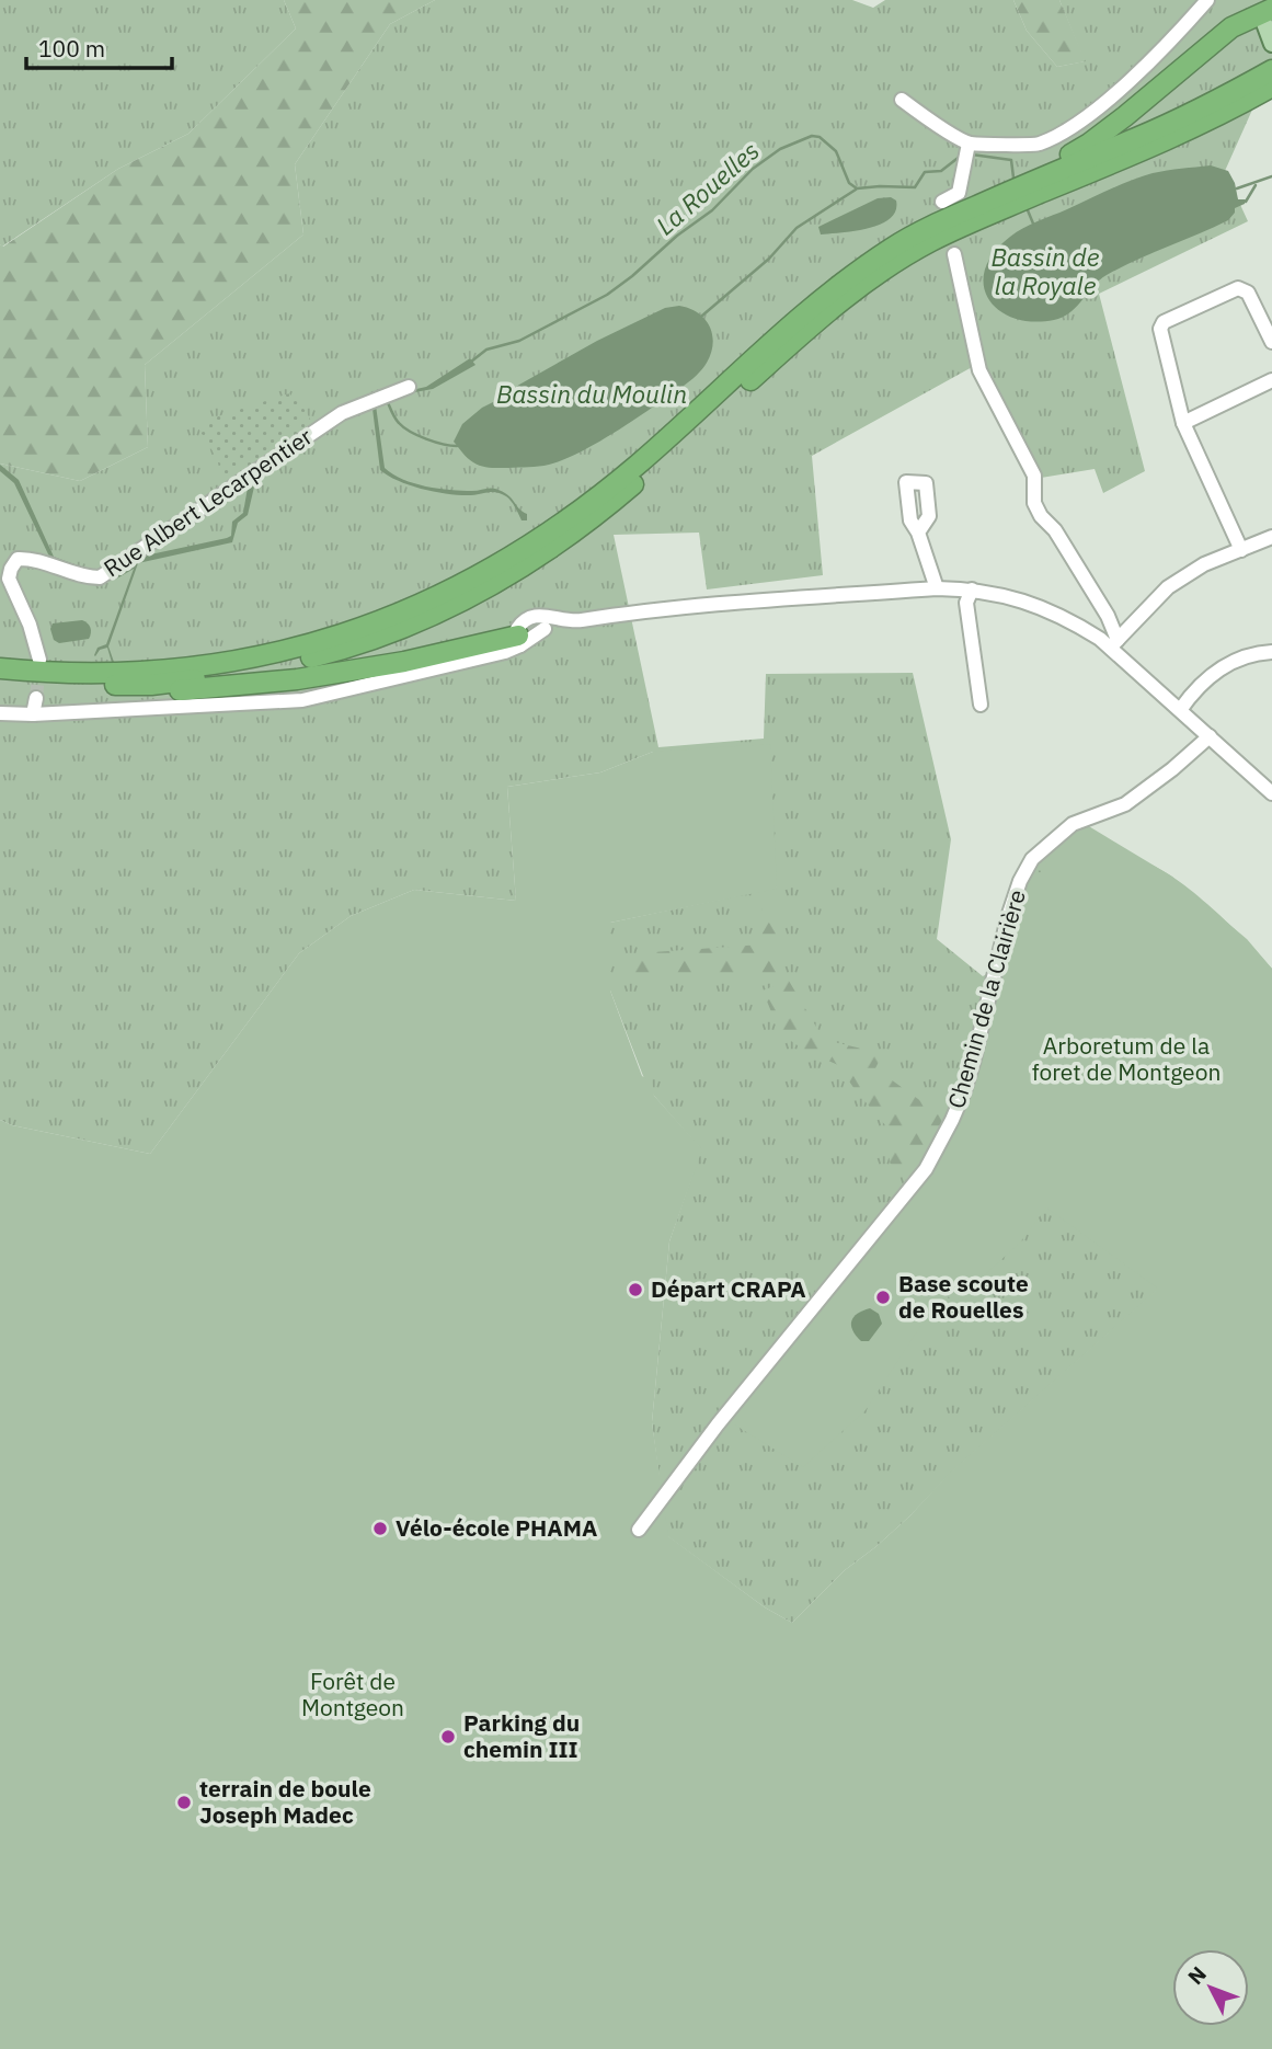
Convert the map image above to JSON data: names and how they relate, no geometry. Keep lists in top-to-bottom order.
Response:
{
  "streets": {
    "street": ["Rue Albert Lecarpentier", "Chemin de la Clairière"]
  },
  "water": ["La Rouelles", "Bassin de la Royale", "Bassin du Moulin"],
  "parks": ["Arboretum de la foret de Montgeon", "Forêt de Montgeon"],
  "places": [
    "Départ CRAPA",
    "Base scoute de Rouelles",
    "Vélo-école PHAMA",
    "Parking du chemin III",
    "terrain de boule Joseph Madec"
  ],
  "scale_bar": "100 m",
  "north": "top left"
}
